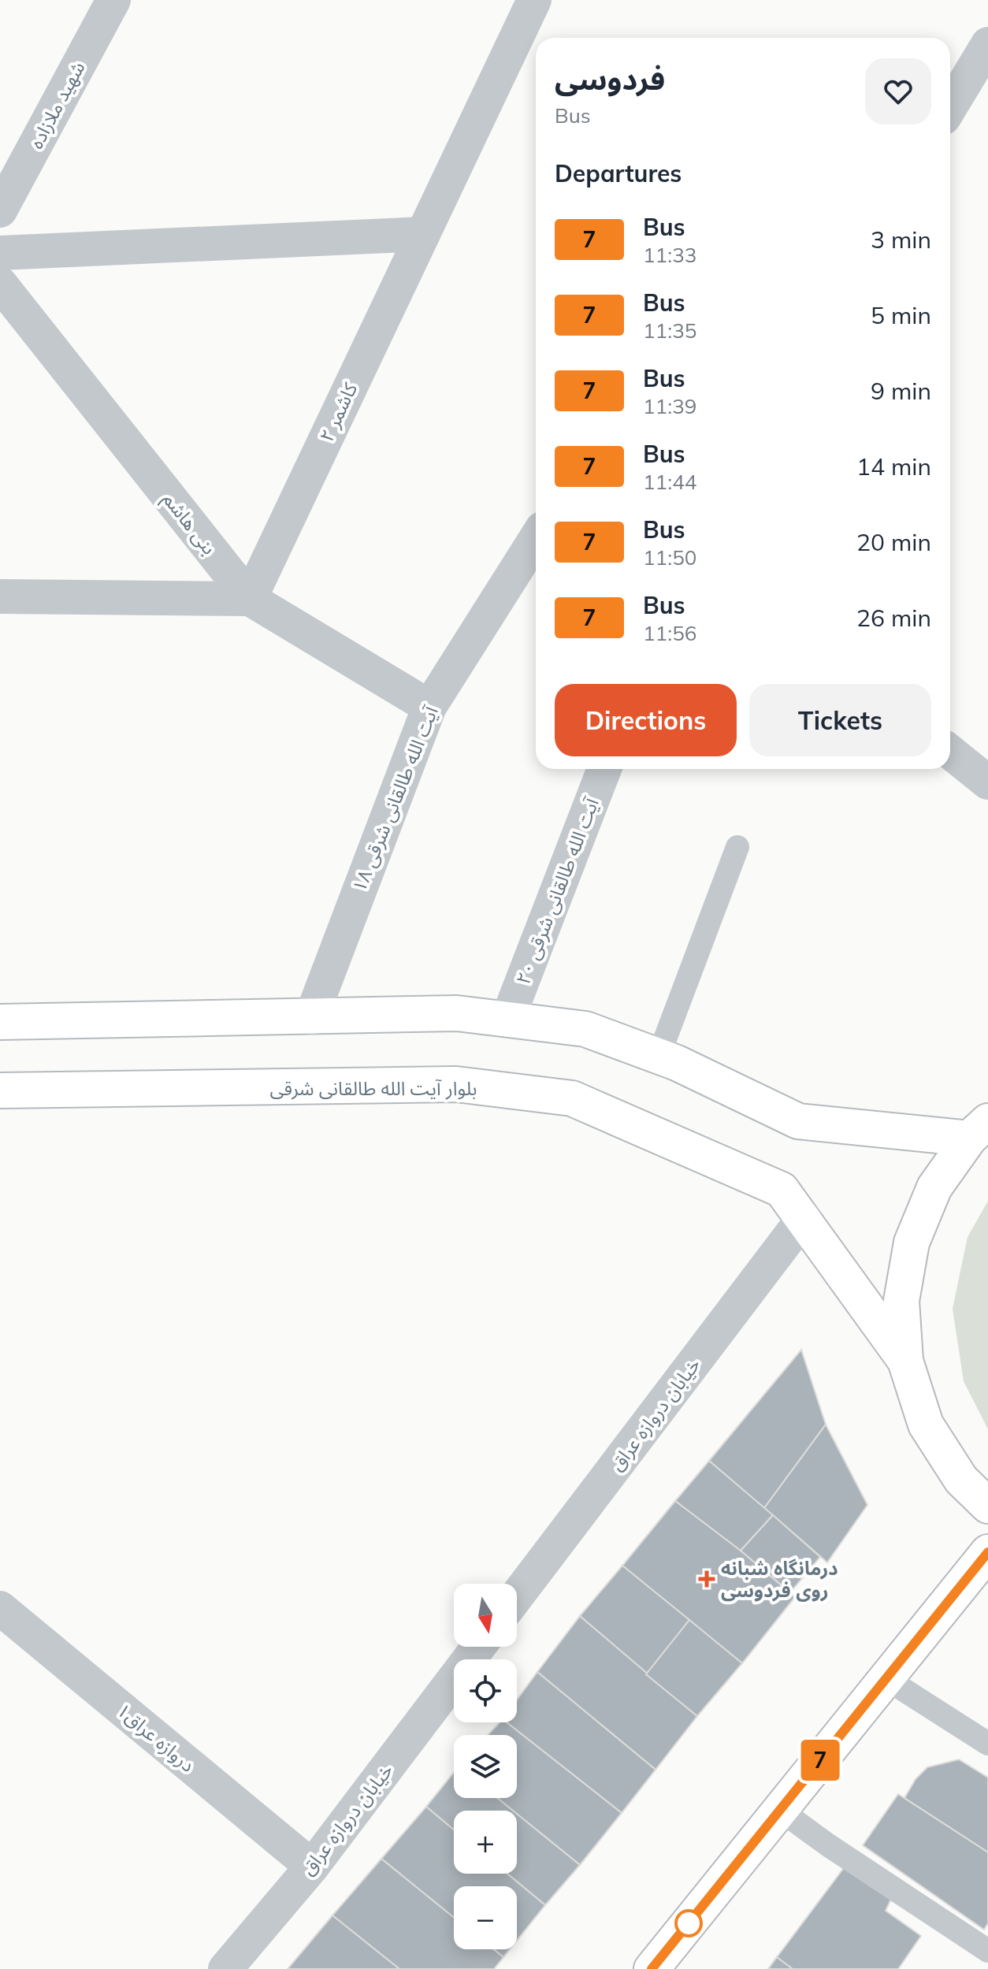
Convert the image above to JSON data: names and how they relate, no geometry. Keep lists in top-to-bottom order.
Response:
{
  "streets": {
    "main road": ["بلوار آیت الله طالقانی شرقی"],
    "street": [
      "شهید ملازاده",
      "کاشمر ۲",
      "بنی هاشم",
      "آیت الله طالقانی شرقی ۱۸",
      "آیت الله طالقانی شرقی ۲۰",
      "خیابان دروازه عراق",
      "دروازه عراق۱"
    ]
  },
  "crossings": [
    ["کاشمر ۲", "بنی هاشم"],
    ["بنی هاشم", "آیت الله طالقانی شرقی ۱۸"],
    ["بلوار آیت الله طالقانی شرقی", "خیابان دروازه عراق"],
    ["خیابان دروازه عراق", "دروازه عراق۱"]
  ],
  "places": {
    "health": ["درمانگاه شبانه روی فردوسی"]
  },
  "lines": ["bus line 7"],
  "north": "bottom",
  "page": {
    "on_map": "7",
    "heading": [
      ["فردوسی", "Bus"],
      "Departures"
    ],
    "list": [
      {
        "mark": "7",
        "name": "Bus",
        "note": "11:33",
        "value": "3 min"
      },
      {
        "mark": "7",
        "name": "Bus",
        "note": "11:35",
        "value": "5 min"
      },
      {
        "mark": "7",
        "name": "Bus",
        "note": "11:39",
        "value": "9 min"
      },
      {
        "mark": "7",
        "name": "Bus",
        "note": "11:44",
        "value": "14 min"
      },
      {
        "mark": "7",
        "name": "Bus",
        "note": "11:50",
        "value": "20 min"
      },
      {
        "mark": "7",
        "name": "Bus",
        "note": "11:56",
        "value": "26 min"
      }
    ],
    "buttons": ["Directions", "Tickets"],
    "map_buttons": ["+", "−"]
  }
}
